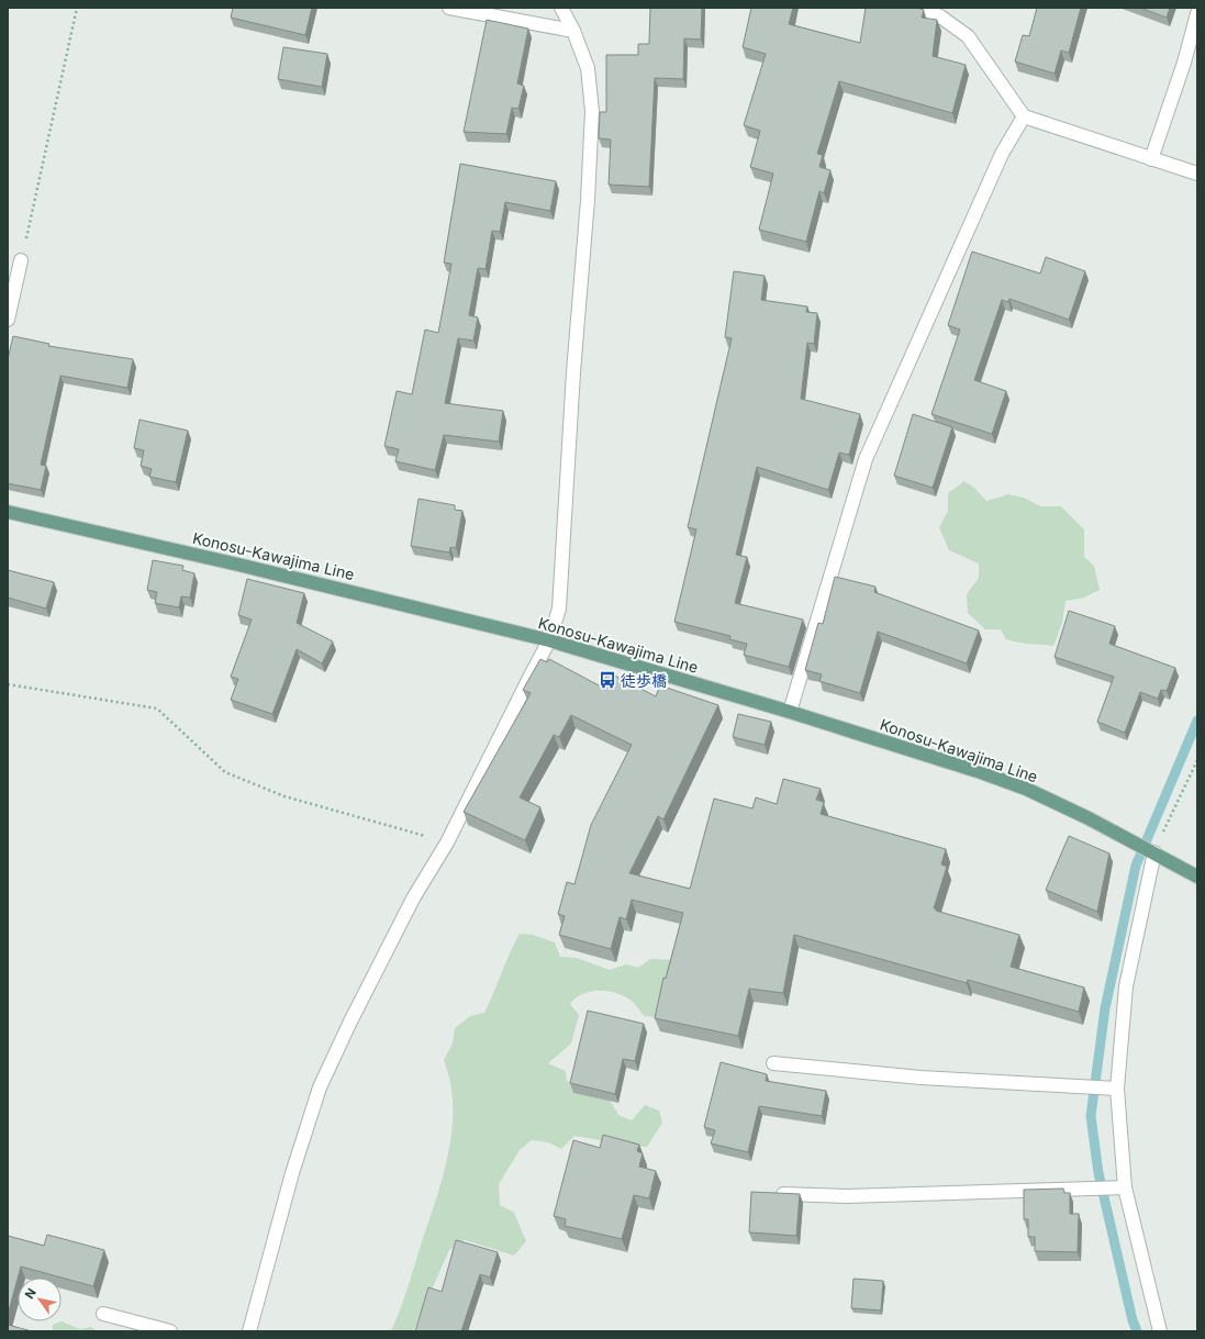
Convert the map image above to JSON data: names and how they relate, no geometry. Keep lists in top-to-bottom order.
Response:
{
  "streets": {
    "main road": ["Konosu-Kawajima Line"]
  },
  "places": {
    "bus stop": ["徒歩橋"]
  },
  "north": "top left"
}
